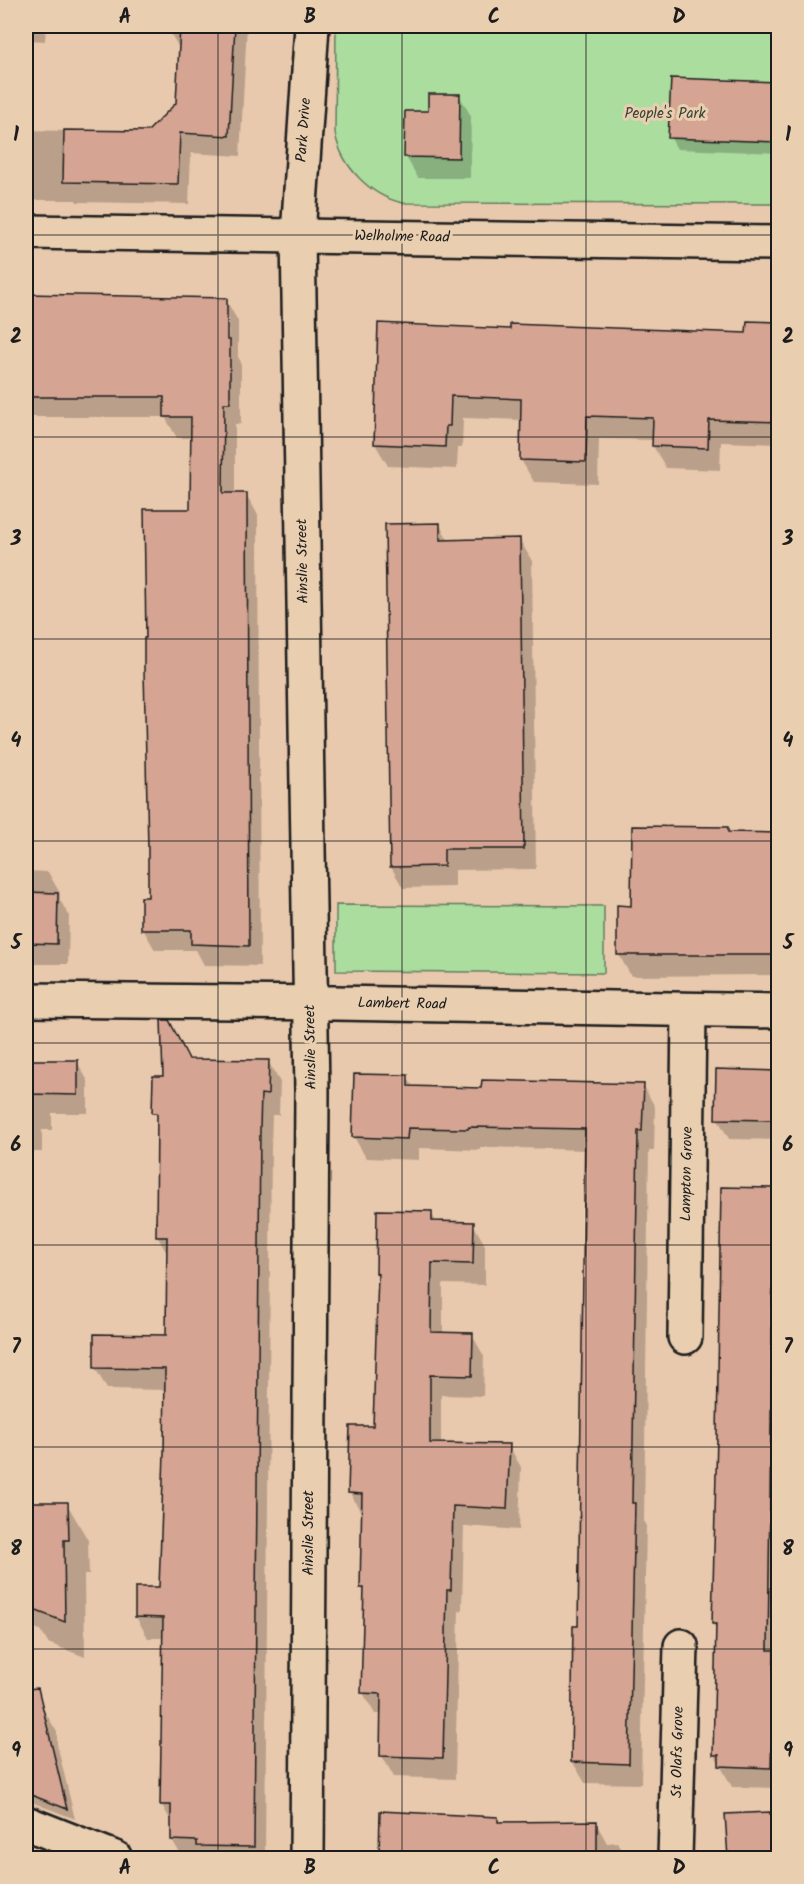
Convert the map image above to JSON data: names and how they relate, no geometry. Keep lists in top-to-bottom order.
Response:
{
  "streets": {
    "street": [
      "Park Drive",
      "Welholme Road",
      "Ainslie Street",
      "Lambert Road",
      "Lampton Grove",
      "St Olafs Grove"
    ]
  },
  "crossings": [
    ["Park Drive", "Welholme Road"],
    ["Park Drive", "Ainslie Street"],
    ["Welholme Road", "Ainslie Street"],
    ["Ainslie Street", "Lambert Road"],
    ["Lambert Road", "Lampton Grove"]
  ],
  "parks": ["People's Park"],
  "grid": {
    "columns": [
      "A",
      "B",
      "C",
      "D"
    ],
    "rows": [
      "1",
      "2",
      "3",
      "4",
      "5",
      "6",
      "7",
      "8",
      "9"
    ]
  }
}
